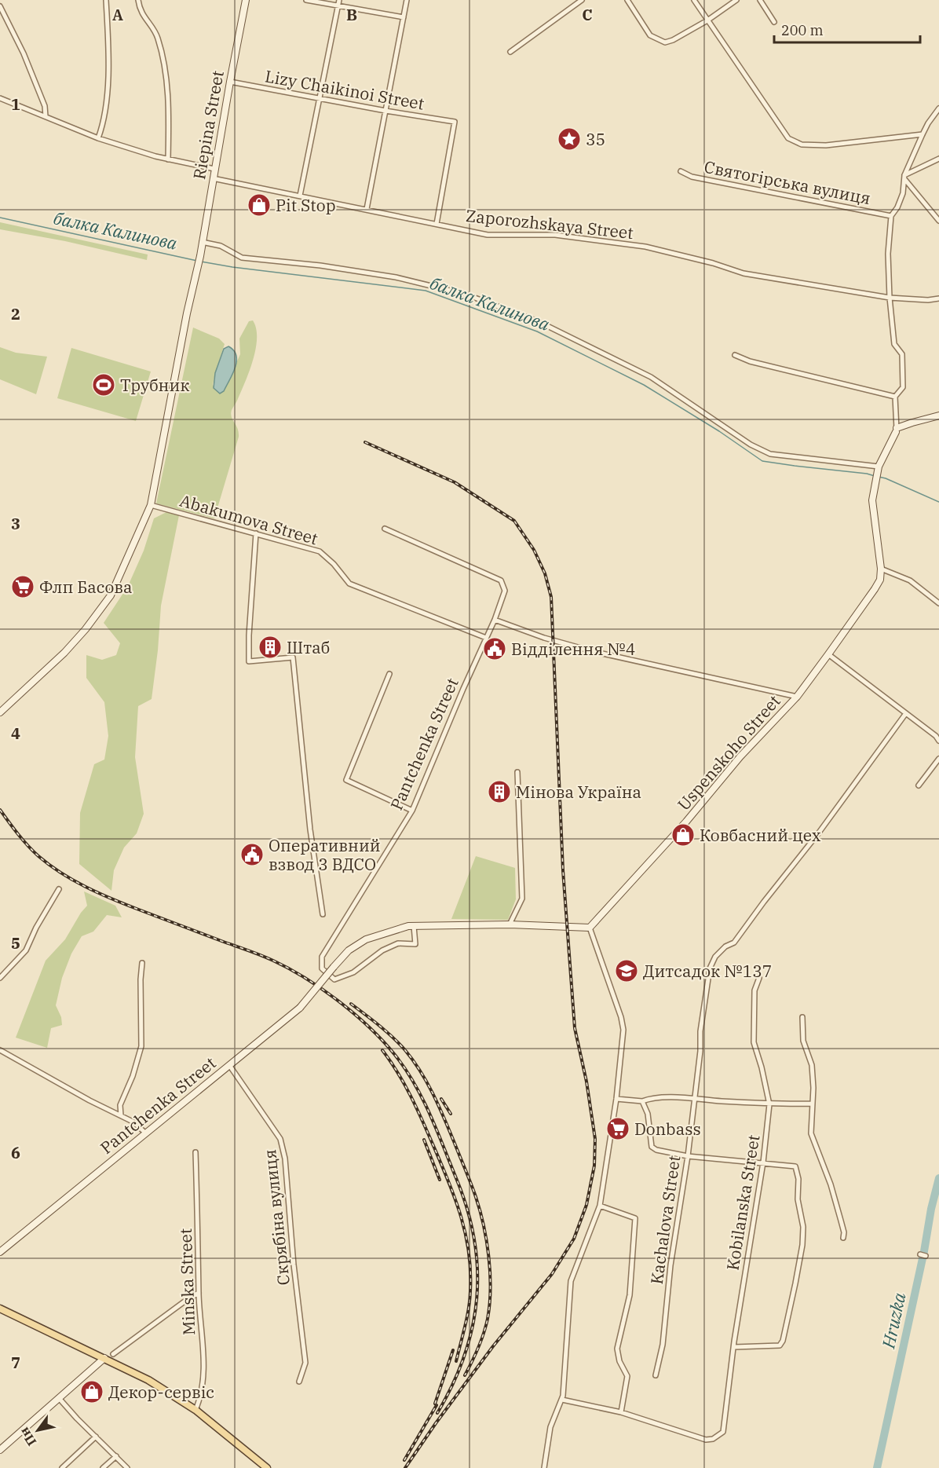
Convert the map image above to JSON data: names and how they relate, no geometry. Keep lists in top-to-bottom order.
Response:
{
  "streets": {
    "street": [
      "Lizy Chaikinoi Street",
      "Riepina Street",
      "Святогірська вулиця",
      "Zaporozhskaya Street",
      "Abakumova Street",
      "Pantchenka Street",
      "Uspenskoho Street",
      "Kobilanska Street",
      "Скрябіна вулиця",
      "Kachalova Street",
      "Minska Street"
    ]
  },
  "crossings": [
    ["Lizy Chaikinoi Street", "Riepina Street"],
    ["Lizy Chaikinoi Street", "Zaporozhskaya Street"],
    ["Riepina Street", "Zaporozhskaya Street"],
    ["Riepina Street", "Abakumova Street"],
    ["Abakumova Street", "Pantchenka Street"],
    ["Pantchenka Street", "Скрябіна вулиця"]
  ],
  "water": ["балка Калинова", "Hruzka"],
  "places": {
    "place": ["35"],
    "shop": ["Pit Stop", "Ковбасний цех", "Декор-сервіс"],
    "sports": ["Трубник"],
    "supermarket": ["Флп Басова", "Donbass"],
    "building": ["Штаб", "Мінова Україна"],
    "public building": ["Відділення №4", "Оперативний взвод 3 ВДСО"],
    "school or university": ["Дитсадок №137"]
  },
  "scale_bar": "200 m",
  "north": "bottom left",
  "grid": {
    "columns": ["A", "B", "C"],
    "rows": [
      "1",
      "2",
      "3",
      "4",
      "5",
      "6",
      "7"
    ]
  }
}
